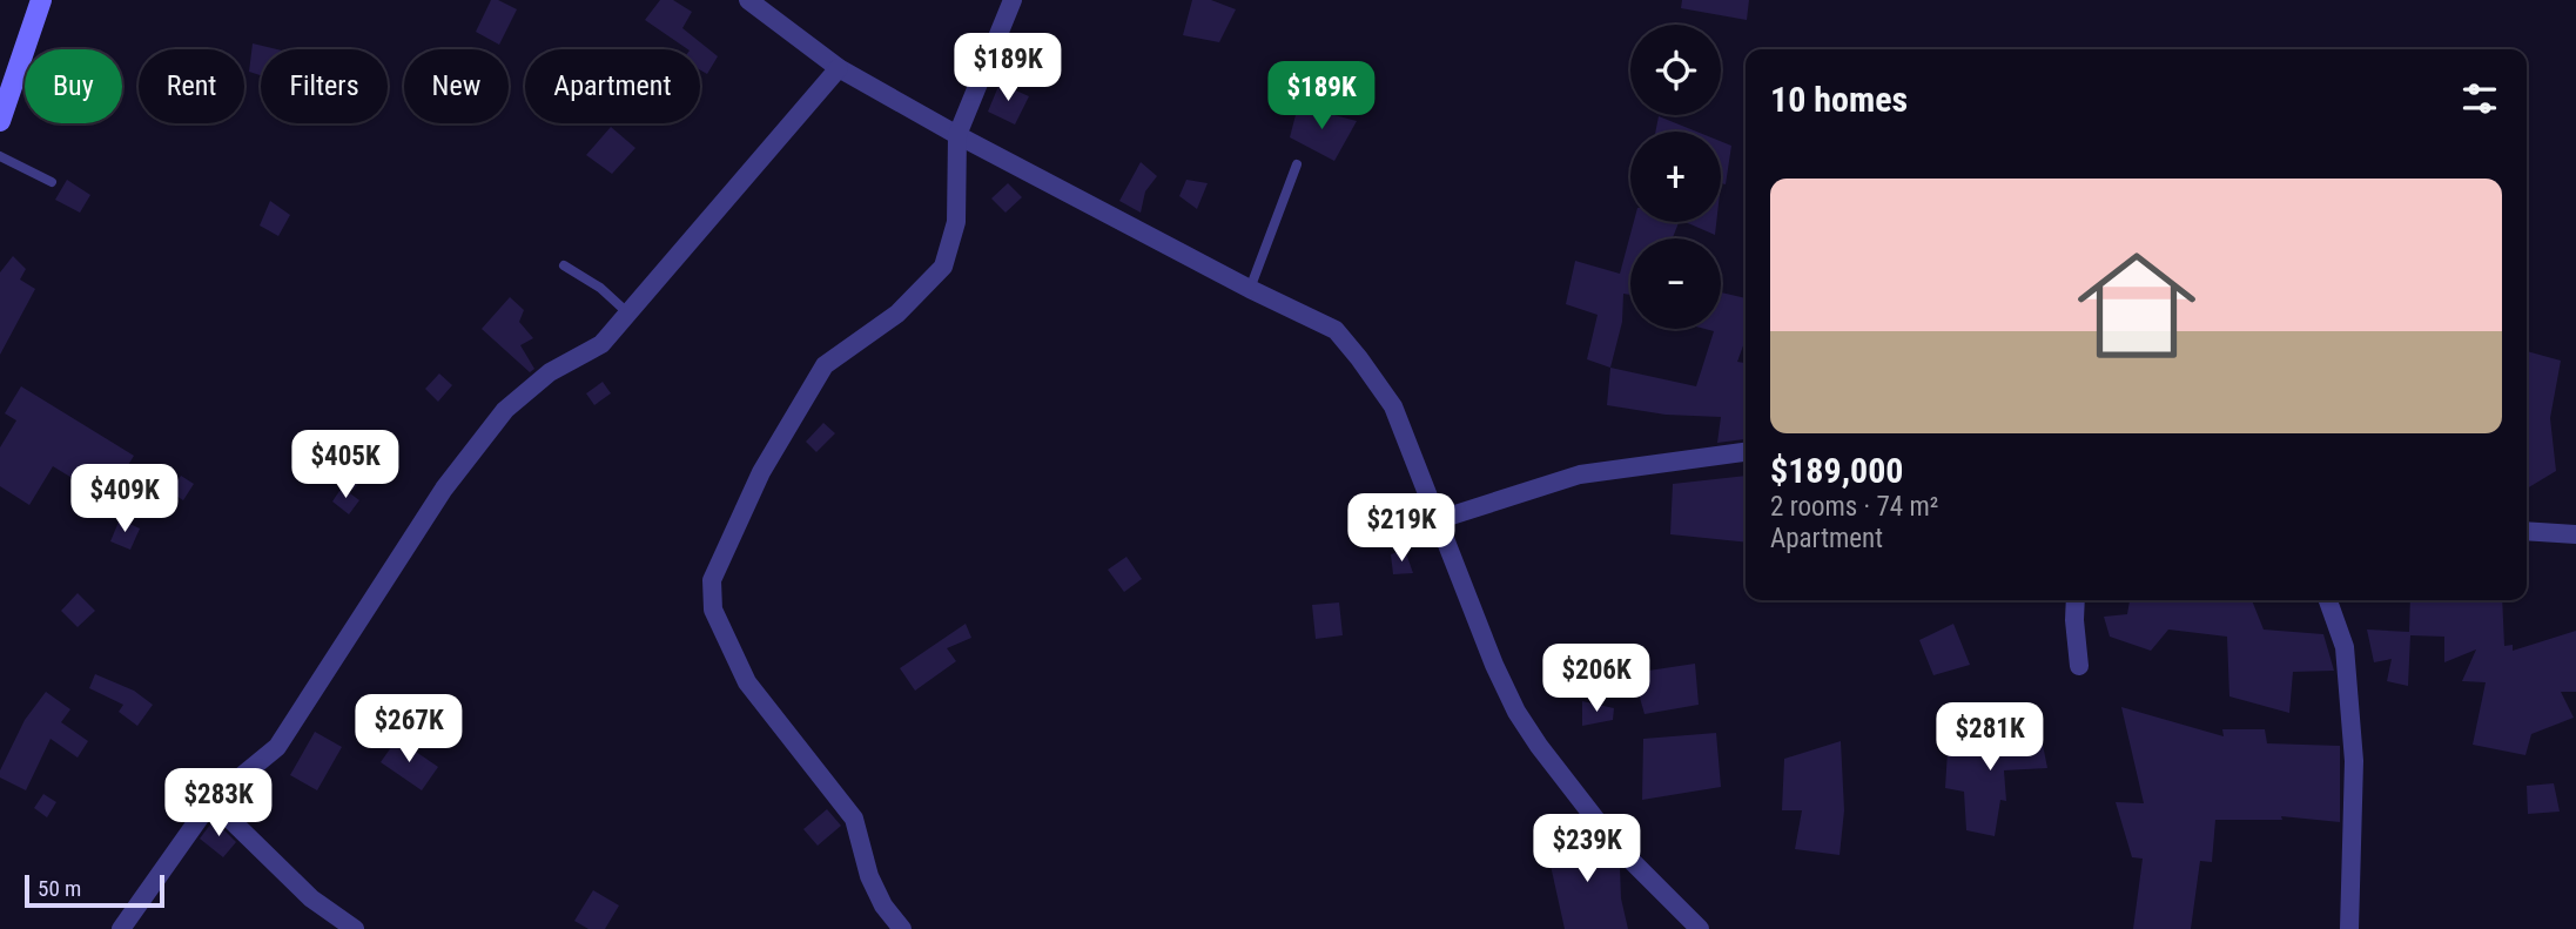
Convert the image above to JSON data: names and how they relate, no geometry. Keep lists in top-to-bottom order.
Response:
{
  "scale_bar": "50 m",
  "page": {
    "map_buttons": ["+", "−"],
    "price": [
      "$189K",
      "$189K",
      "$405K",
      "$409K",
      "$219K",
      "$206K",
      "$267K",
      "$281K",
      "$283K",
      "$239K"
    ],
    "chip": [
      "Buy",
      "Rent",
      "Filters",
      "New",
      "Apartment"
    ],
    "heading": "10 homes",
    "list": [
      {
        "name": "$189,000",
        "note": "2 rooms · 74 m² · Apartment"
      }
    ],
    "scale": "50 m"
  }
}
